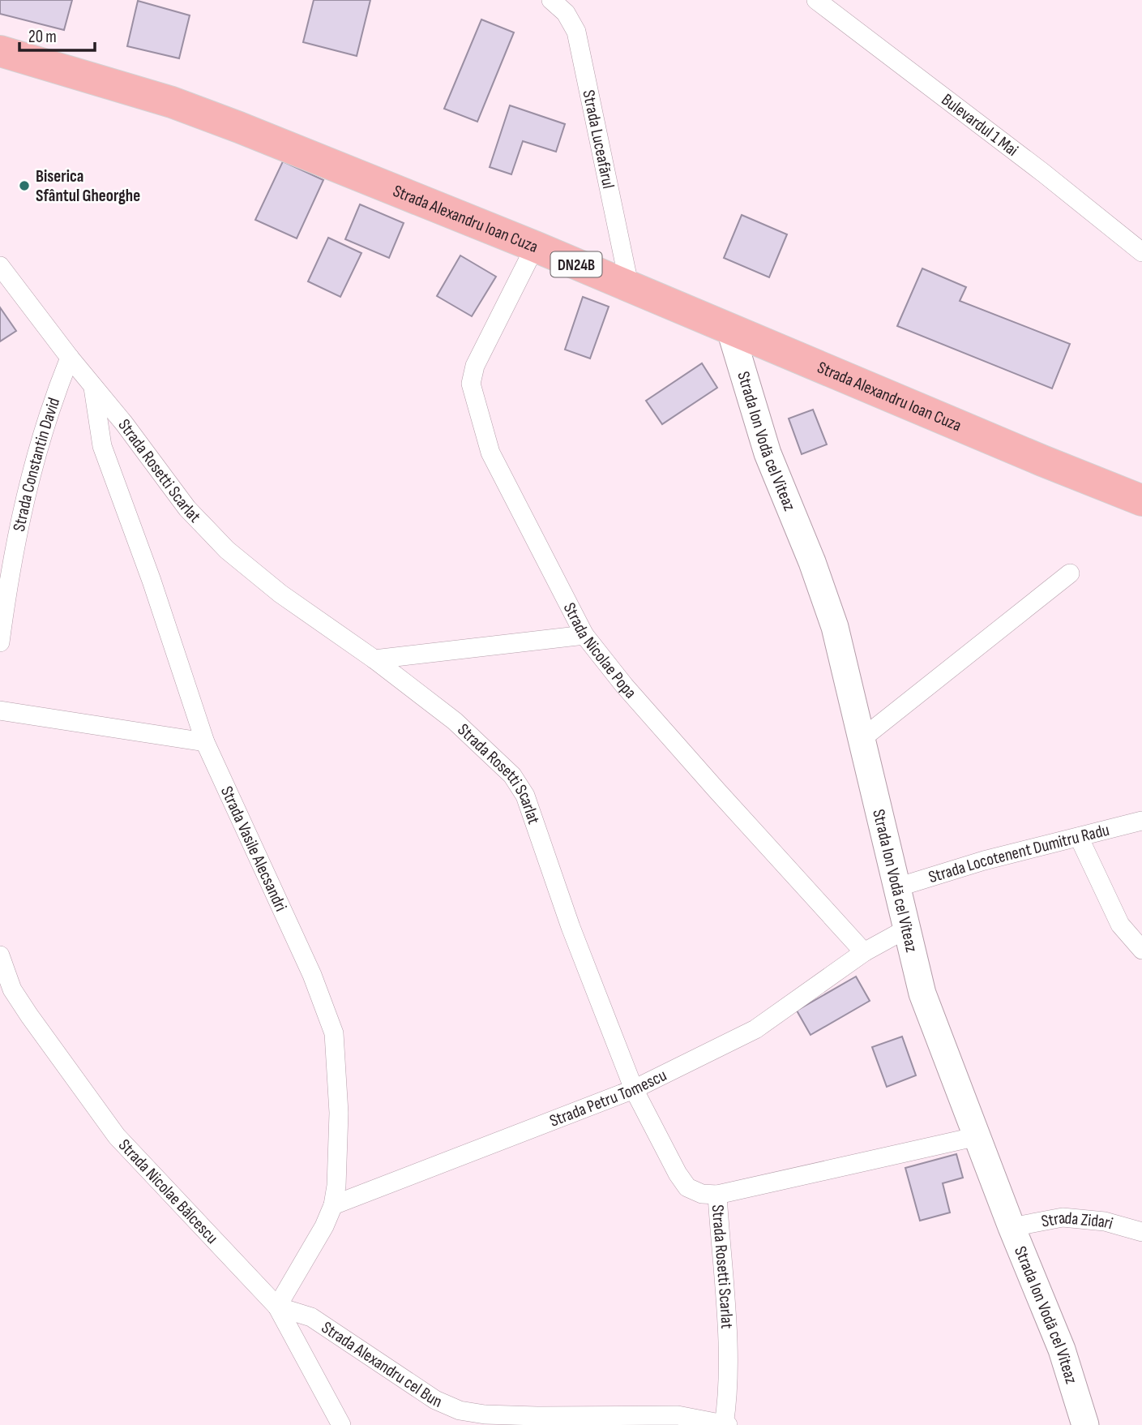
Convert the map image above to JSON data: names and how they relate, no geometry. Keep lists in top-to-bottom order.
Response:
{
  "streets": {
    "highway": ["Strada Alexandru Ioan Cuza", "DN24B"],
    "main road": ["Strada Ion Vodă cel Viteaz"],
    "street": [
      "Bulevardul 1 Mai",
      "Strada Luceafărul",
      "Strada Constantin David",
      "Strada Rosetti Scarlat",
      "Strada Nicolae Popa",
      "Strada Vasile Alecsandri",
      "Strada Locotenent Dumitru Radu",
      "Strada Petru Tomescu",
      "Strada Nicolae Bălcescu",
      "Strada Zidari",
      "Strada Alexandru cel Bun"
    ]
  },
  "crossings": [
    ["Strada Luceafărul", "Strada Alexandru Ioan Cuza"],
    ["Strada Alexandru Ioan Cuza", "Strada Ion Vodă cel Viteaz"],
    ["Strada Alexandru Ioan Cuza", "Strada Nicolae Popa"],
    ["Strada Ion Vodă cel Viteaz", "Strada Locotenent Dumitru Radu"],
    ["Strada Ion Vodă cel Viteaz", "Strada Zidari"],
    ["Strada Constantin David", "Strada Rosetti Scarlat"],
    ["Strada Rosetti Scarlat", "Strada Vasile Alecsandri"],
    ["Strada Rosetti Scarlat", "Strada Petru Tomescu"],
    ["Strada Rosetti Scarlat", "Strada Alexandru cel Bun"],
    ["Strada Nicolae Popa", "Strada Petru Tomescu"],
    ["Strada Vasile Alecsandri", "Strada Petru Tomescu"],
    ["Strada Vasile Alecsandri", "Strada Nicolae Bălcescu"],
    ["Strada Vasile Alecsandri", "Strada Alexandru cel Bun"],
    ["Strada Nicolae Bălcescu", "Strada Alexandru cel Bun"]
  ],
  "places": ["Biserica Sfântul Gheorghe"],
  "scale_bar": "20 m"
}
